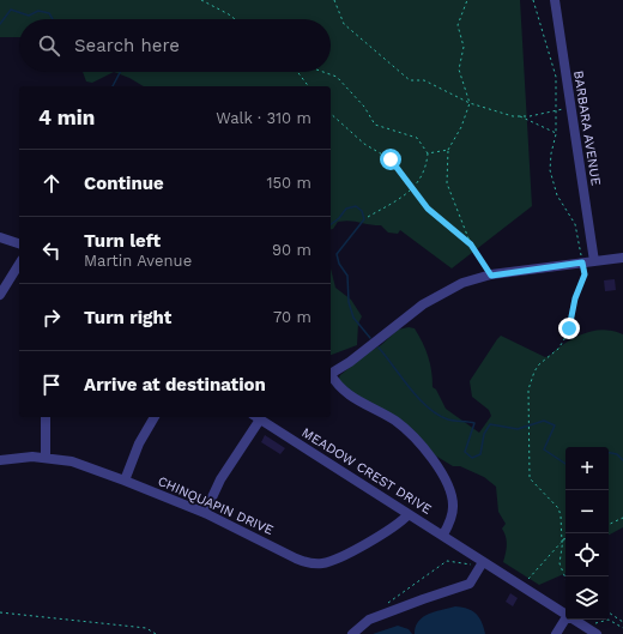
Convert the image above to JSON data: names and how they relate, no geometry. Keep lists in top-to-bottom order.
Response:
{
  "streets": {
    "street": ["BARBARA AVENUE", "MEADOW CREST DRIVE", "CHINQUAPIN DRIVE"]
  },
  "crossings": [
    ["MEADOW CREST DRIVE", "CHINQUAPIN DRIVE"]
  ],
  "page": {
    "search": "Search here",
    "heading": ["4 min", "Walk · 310 m"],
    "list": [
      ["Continue", "150 m"],
      ["Turn left", "Martin Avenue", "90 m"],
      ["Turn right", "70 m"],
      "Arrive at destination"
    ],
    "map_buttons": ["+", "−"]
  }
}
